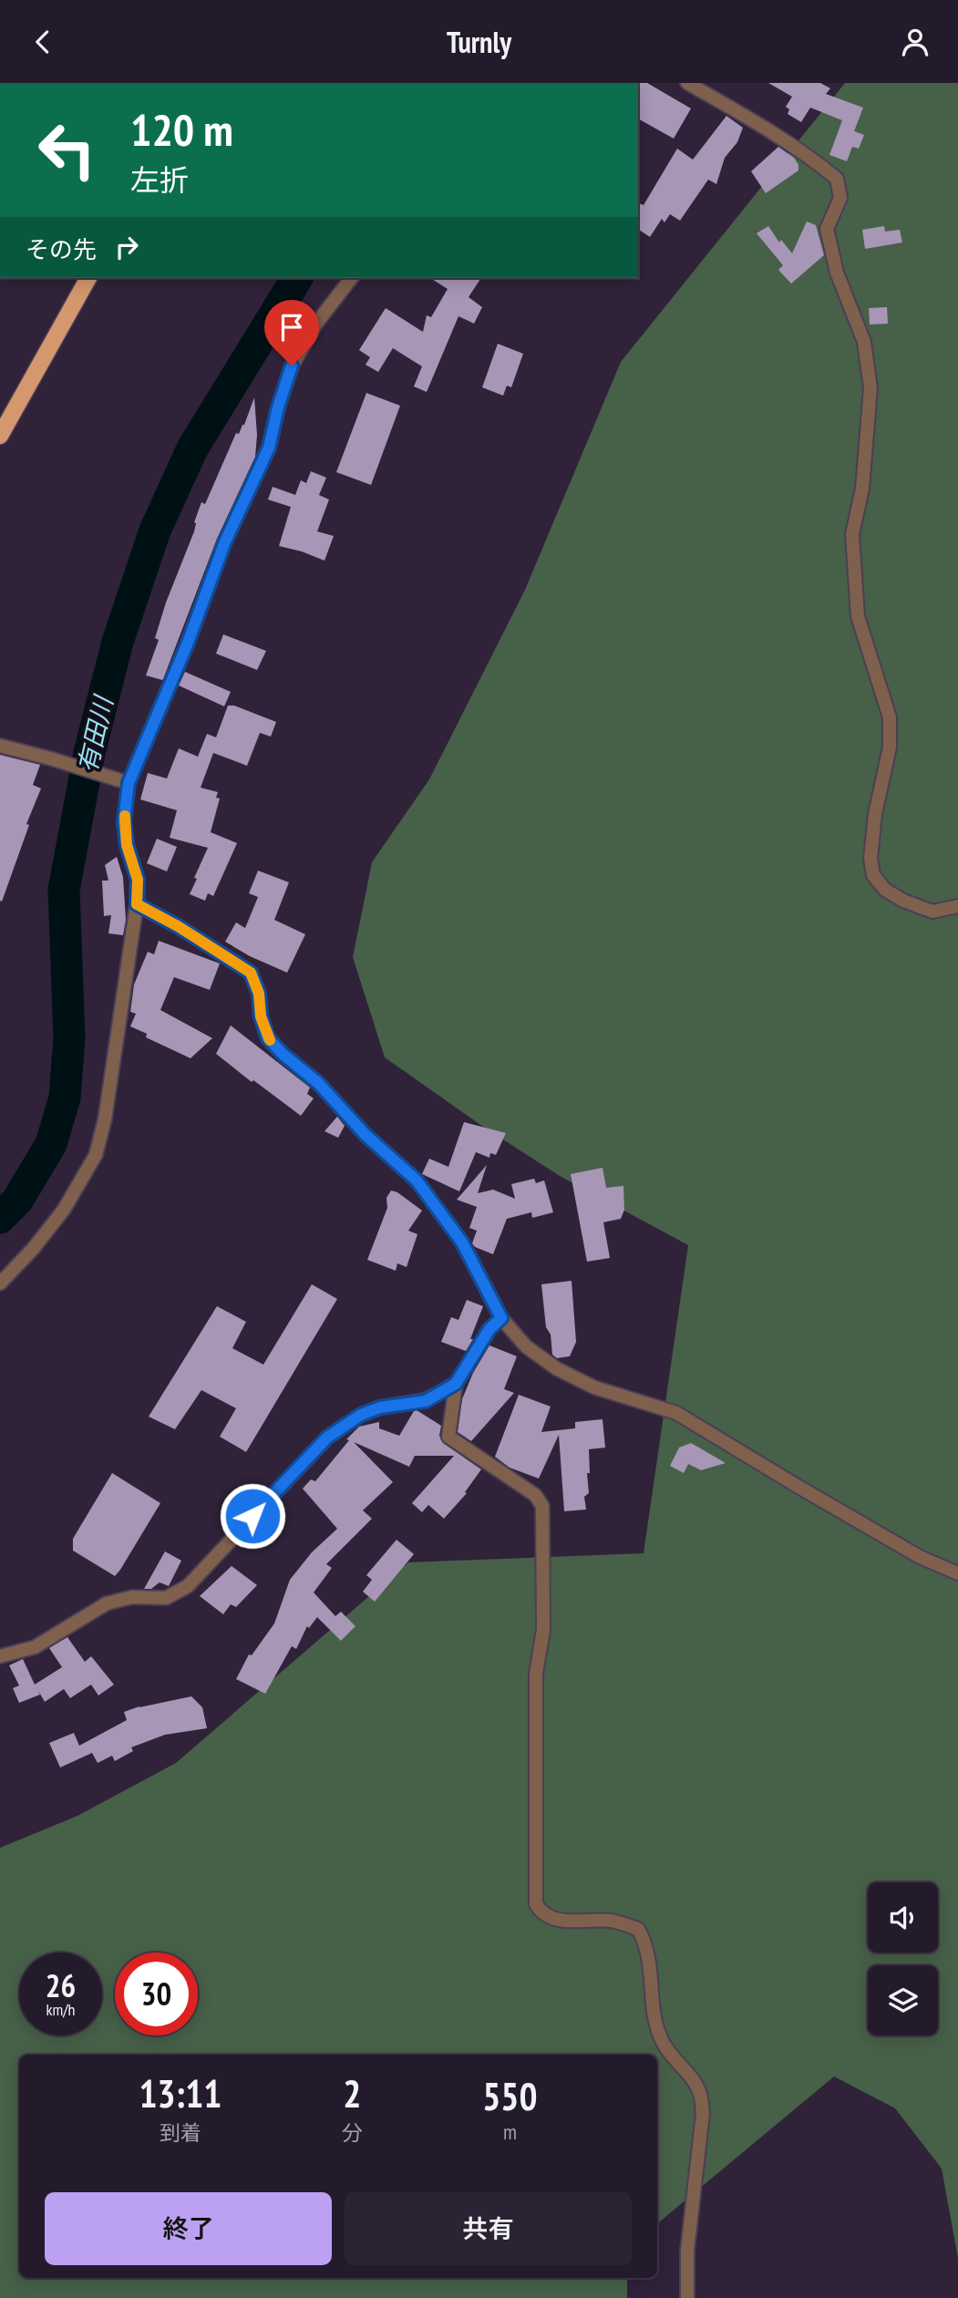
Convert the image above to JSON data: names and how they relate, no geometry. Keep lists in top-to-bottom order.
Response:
{
  "water": ["有田川"],
  "page": {
    "header": "Turnly",
    "turn": ["120 m", "左折"],
    "then": "その先",
    "speed": "26 km/h",
    "limit": "30",
    "eta": [
      "13:11",
      "到着",
      "2",
      "分",
      "550",
      "m"
    ],
    "buttons": ["終了", "共有"]
  }
}
